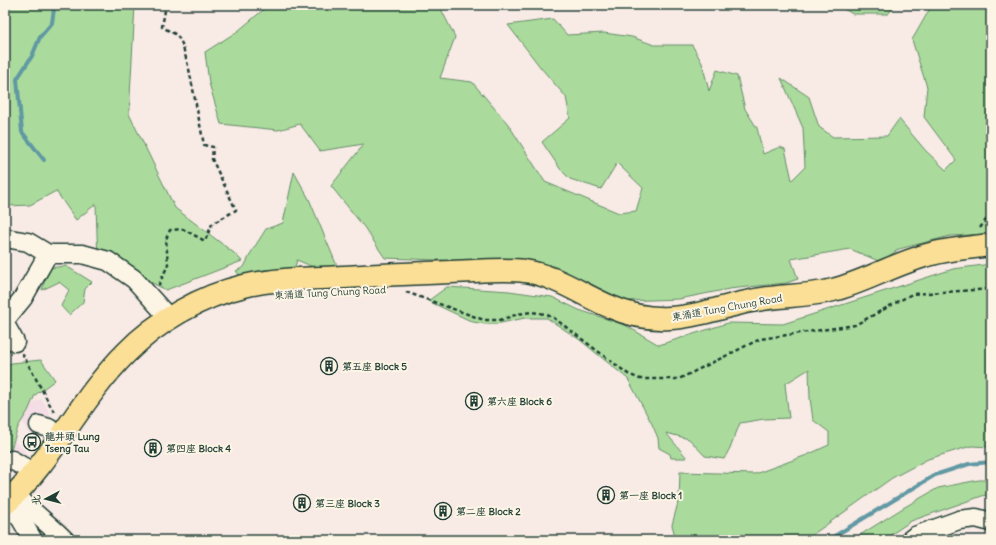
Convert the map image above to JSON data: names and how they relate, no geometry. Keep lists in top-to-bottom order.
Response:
{
  "streets": {
    "main road": ["東涌道 Tung Chung Road"]
  },
  "places": {
    "building": [
      "第五座 Block 5",
      "第六座 Block 6",
      "第四座 Block 4",
      "第一座 Block 1",
      "第三座 Block 3",
      "第二座 Block 2"
    ],
    "bus stop": ["龍井頭 Lung Tseng Tau"]
  },
  "north": "left"
}
